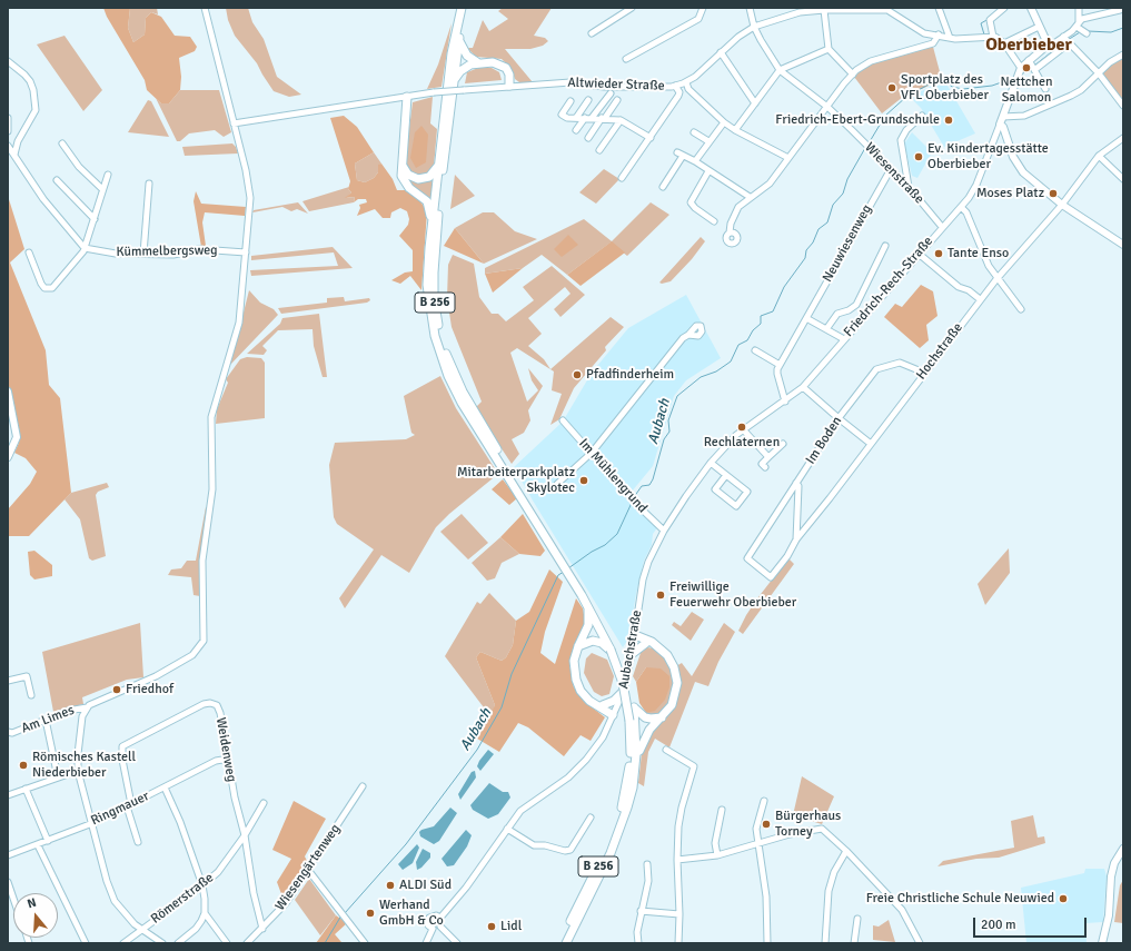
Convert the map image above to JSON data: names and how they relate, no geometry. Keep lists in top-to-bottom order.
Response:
{
  "streets": {
    "highway": ["B 256"],
    "main road": ["Friedrich-Rech-Straße"],
    "street": [
      "Altwieder Straße",
      "Wiesenstraße",
      "Neuwiesenweg",
      "Kümmelbergsweg",
      "Hochstraße",
      "Im Boden",
      "Im Mühlengrund",
      "Aubachstraße",
      "Am Limes",
      "Weidenweg",
      "Ringmauer",
      "Wiesengärtenweg",
      "Römerstraße"
    ]
  },
  "crossings": [
    ["Altwieder Straße", "Wiesenstraße"],
    ["Wiesenstraße", "Neuwiesenweg"],
    ["Wiesenstraße", "Friedrich-Rech-Straße"],
    ["Kümmelbergsweg", "Am Limes"],
    ["Friedrich-Rech-Straße", "Im Mühlengrund"],
    ["Friedrich-Rech-Straße", "Aubachstraße"],
    ["Hochstraße", "Im Boden"],
    ["Im Mühlengrund", "Aubachstraße"],
    ["Weidenweg", "Ringmauer"],
    ["Weidenweg", "Wiesengärtenweg"],
    ["Weidenweg", "Römerstraße"]
  ],
  "districts": ["Oberbieber"],
  "water": ["Aubach"],
  "places": [
    "Nettchen Salomon",
    "Sportplatz des VFL Oberbieber",
    "Friedrich-Ebert-Grundschule",
    "Ev. Kindertagesstätte Oberbieber",
    "Moses Platz",
    "Tante Enso",
    "Pfadfinderheim",
    "Rechlaternen",
    "Mitarbeiterparkplatz Skylotec",
    "Freiwillige Feuerwehr Oberbieber",
    "Friedhof",
    "Römisches Kastell Niederbieber",
    "Bürgerhaus Torney",
    "ALDI Süd",
    "Freie Christliche Schule Neuwied",
    "Werhand GmbH & Co",
    "Lidl"
  ],
  "scale_bar": "200 m",
  "north": "top"
}
